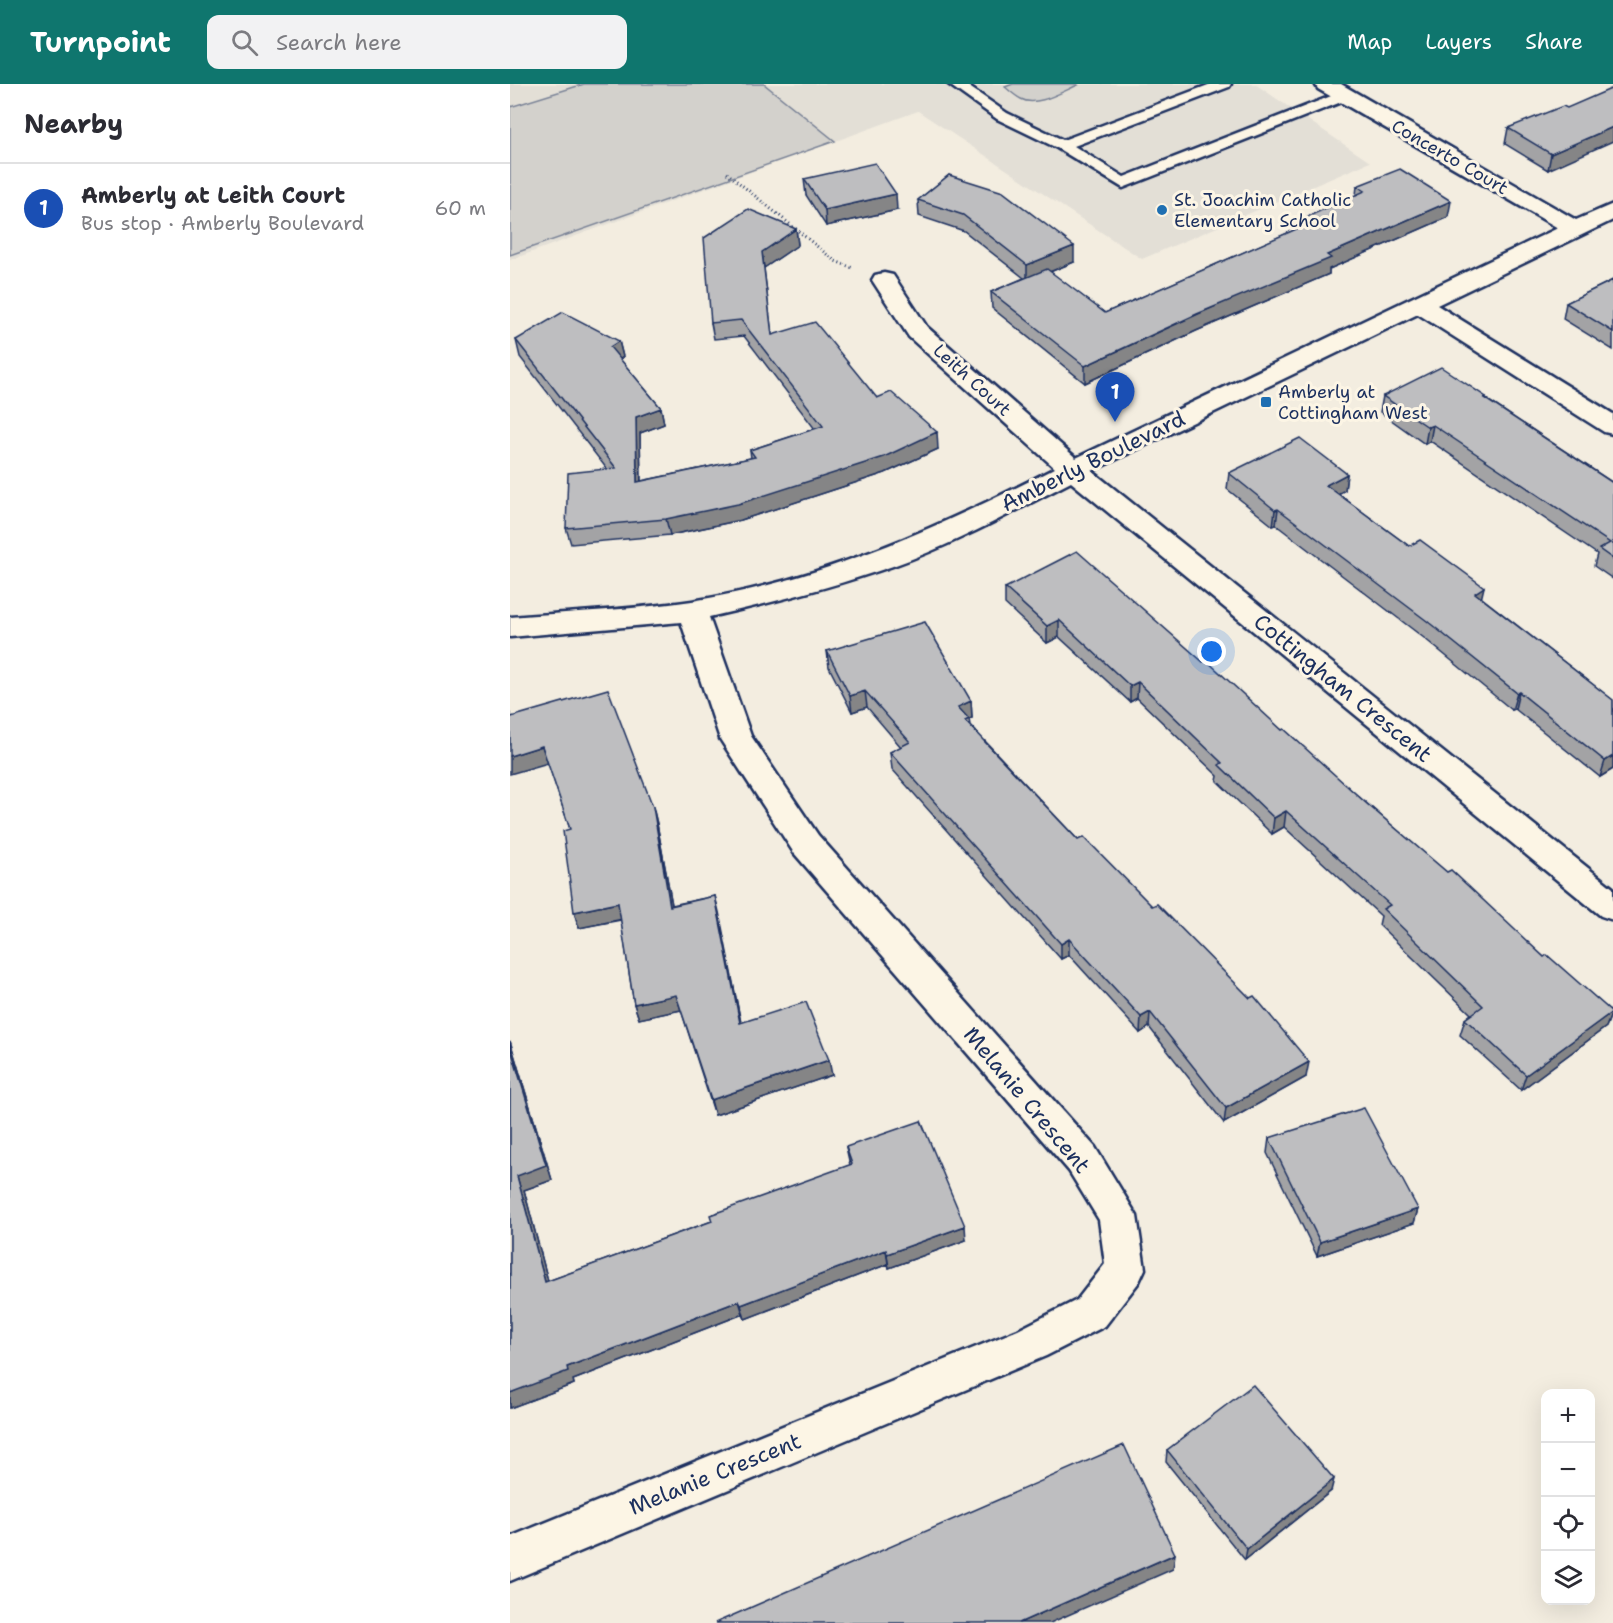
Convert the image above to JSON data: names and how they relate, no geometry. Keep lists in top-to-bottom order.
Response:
{
  "streets": {
    "street": [
      "Concerto Court",
      "Leith Court",
      "Amberly Boulevard",
      "Cottingham Crescent",
      "Melanie Crescent"
    ]
  },
  "crossings": [
    ["Concerto Court", "Amberly Boulevard"],
    ["Leith Court", "Amberly Boulevard"],
    ["Leith Court", "Cottingham Crescent"],
    ["Amberly Boulevard", "Cottingham Crescent"],
    ["Amberly Boulevard", "Melanie Crescent"]
  ],
  "places": {
    "other": ["St. Joachim Catholic Elementary School"],
    "transit": ["Amberly at Cottingham West"]
  },
  "page": {
    "header": "Turnpoint",
    "search": "Search here",
    "nav": ["Map", "Layers", "Share"],
    "heading": "Nearby",
    "list": [
      {
        "mark": "1",
        "name": "Amberly at Leith Court",
        "note": "Bus stop · Amberly Boulevard",
        "value": "60 m"
      }
    ],
    "pins": "1",
    "map_buttons": ["+", "−"]
  }
}
